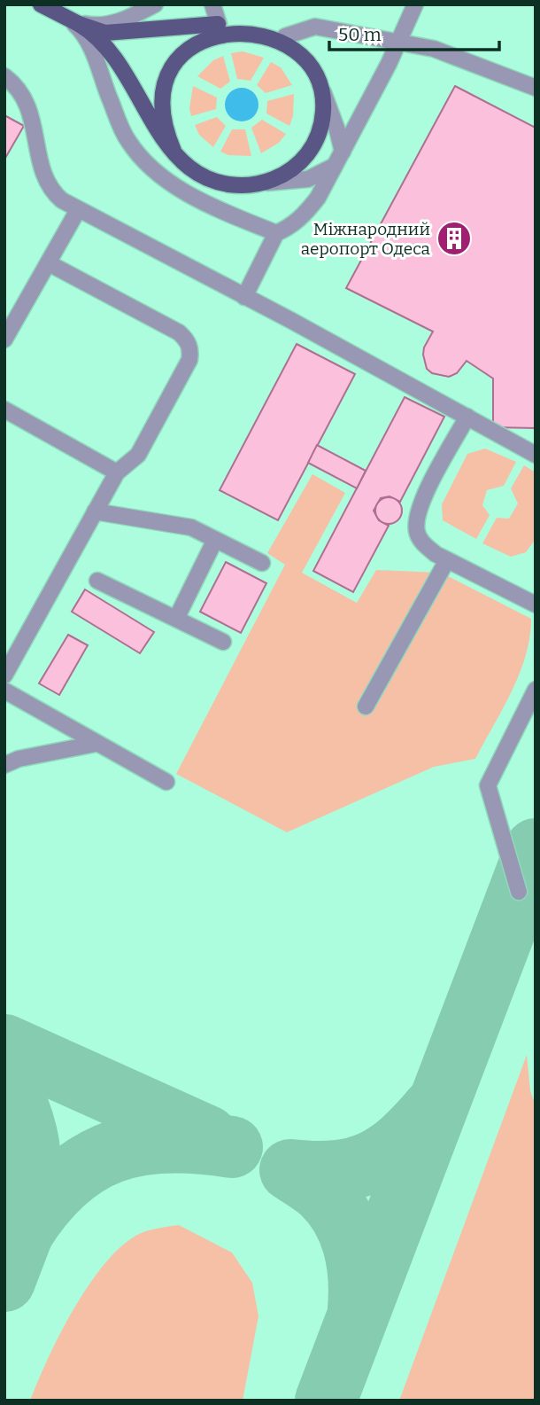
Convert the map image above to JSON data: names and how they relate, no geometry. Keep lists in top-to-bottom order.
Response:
{
  "places": {
    "building": ["Міжнародний аеропорт Одеса"]
  },
  "scale_bar": "50 m"
}
